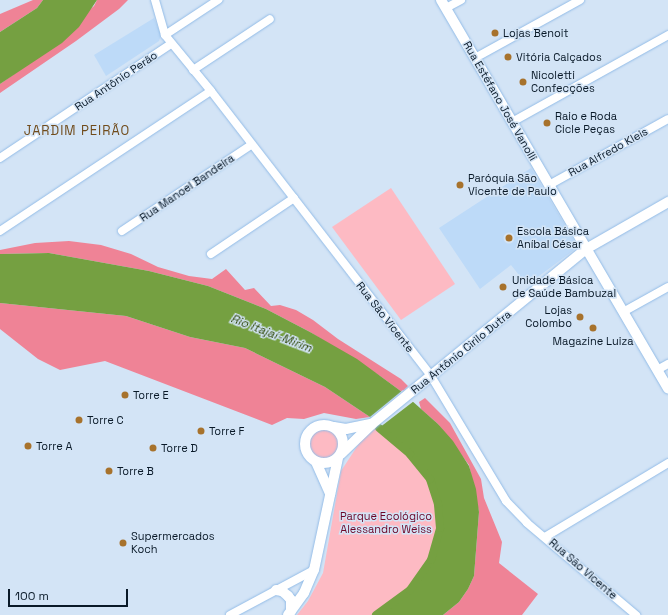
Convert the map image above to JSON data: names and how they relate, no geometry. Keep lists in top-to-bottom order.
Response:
{
  "streets": {
    "main road": ["Rua Estéfano José Vanolli", "Rua Antônio Cirilo Dutra"],
    "street": [
      "Rua Antônio Perão",
      "Rua Alfredo Kleis",
      "Rua Manoel Bandeira",
      "Rua São Vicente"
    ]
  },
  "crossings": [
    ["Rua Antônio Perão", "Rua São Vicente"],
    ["Rua Estéfano José Vanolli", "Rua Alfredo Kleis"],
    ["Rua Estéfano José Vanolli", "Rua Antônio Cirilo Dutra"],
    ["Rua Manoel Bandeira", "Rua São Vicente"],
    ["Rua São Vicente", "Rua Antônio Cirilo Dutra"]
  ],
  "districts": ["JARDIM PEIRÃO"],
  "water": ["Rio Itajaí-Mirim"],
  "parks": ["Parque Ecológico Alessandro Weiss"],
  "places": [
    "Lojas Benoit",
    "Vitória Calçados",
    "Nicoletti Confecções",
    "Raio e Roda Cicle Peças",
    "Paróquia São Vicente de Paulo",
    "Escola Básica Aníbal César",
    "Unidade Básica de Saúde Bambuzal",
    "Lojas Colombo",
    "Magazine Luiza",
    "Torre E",
    "Torre C",
    "Torre F",
    "Torre A",
    "Torre D",
    "Torre B",
    "Supermercados Koch"
  ],
  "scale_bar": "100 m"
}
